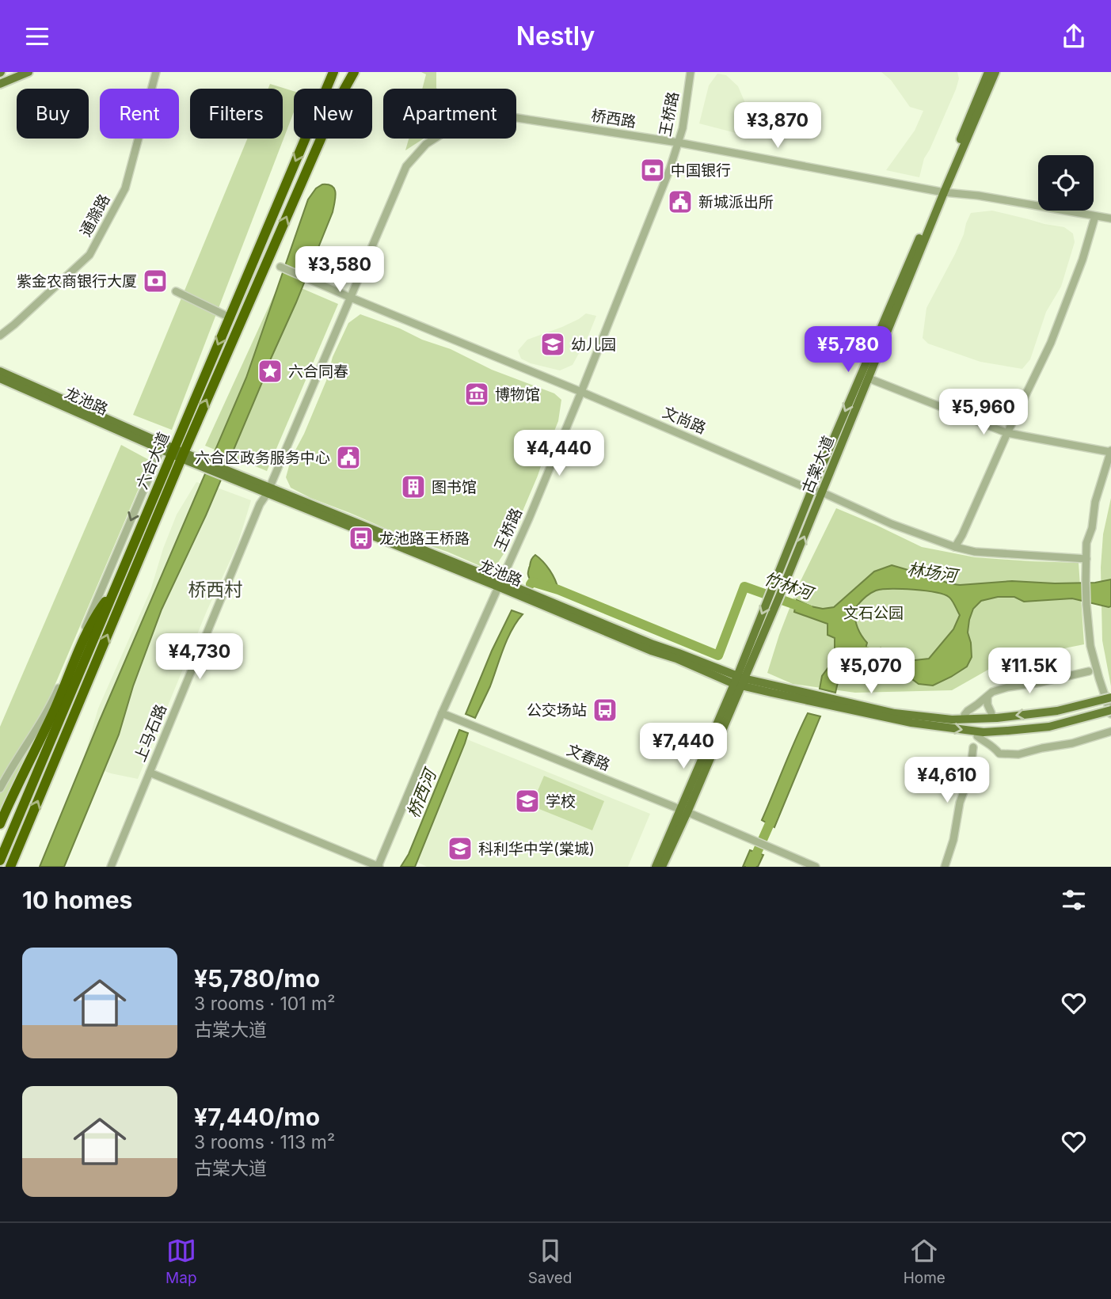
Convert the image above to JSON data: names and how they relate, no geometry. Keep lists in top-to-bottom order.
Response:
{
  "streets": {
    "highway": ["六合大道"],
    "main road": ["龙池路", "古棠大道"],
    "street": [
      "王桥路",
      "桥西路",
      "通滁路",
      "文尚路",
      "上马石路",
      "文春路"
    ]
  },
  "crossings": [
    ["王桥路", "桥西路"],
    ["王桥路", "龙池路"],
    ["王桥路", "文尚路"],
    ["王桥路", "文春路"],
    ["桥西路", "龙池路"],
    ["桥西路", "文尚路"],
    ["桥西路", "古棠大道"],
    ["桥西路", "上马石路"],
    ["龙池路", "六合大道"],
    ["龙池路", "古棠大道"],
    ["龙池路", "上马石路"],
    ["文尚路", "古棠大道"],
    ["古棠大道", "文春路"]
  ],
  "districts": ["桥西村"],
  "water": ["林场河", "竹林河", "桥西河"],
  "parks": ["文石公园"],
  "places": {
    "bank": ["中国银行", "紫金农商银行大厦"],
    "public building": ["新城派出所", "六合区政务服务中心"],
    "school or university": ["幼儿园", "学校", "科利华中学(棠城)"],
    "place": ["六合同春"],
    "museum": ["博物馆"],
    "building": ["图书馆"],
    "bus stop": ["龙池路王桥路", "公交场站"]
  },
  "page": {
    "header": "Nestly",
    "chip": [
      "Buy",
      "Rent",
      "Filters",
      "New",
      "Apartment"
    ],
    "price": [
      "¥3,870",
      "¥3,580",
      "¥5,780",
      "¥5,960",
      "¥4,440",
      "¥4,730",
      "¥5,070",
      "¥11.5K",
      "¥7,440",
      "¥4,610"
    ],
    "heading": "10 homes",
    "list": [
      {
        "name": "¥5,780/mo",
        "note": "3 rooms · 101 m² · 古棠大道"
      },
      {
        "name": "¥7,440/mo",
        "note": "3 rooms · 113 m² · 古棠大道"
      }
    ],
    "tabs": ["Map", "Saved", "Home"]
  }
}
